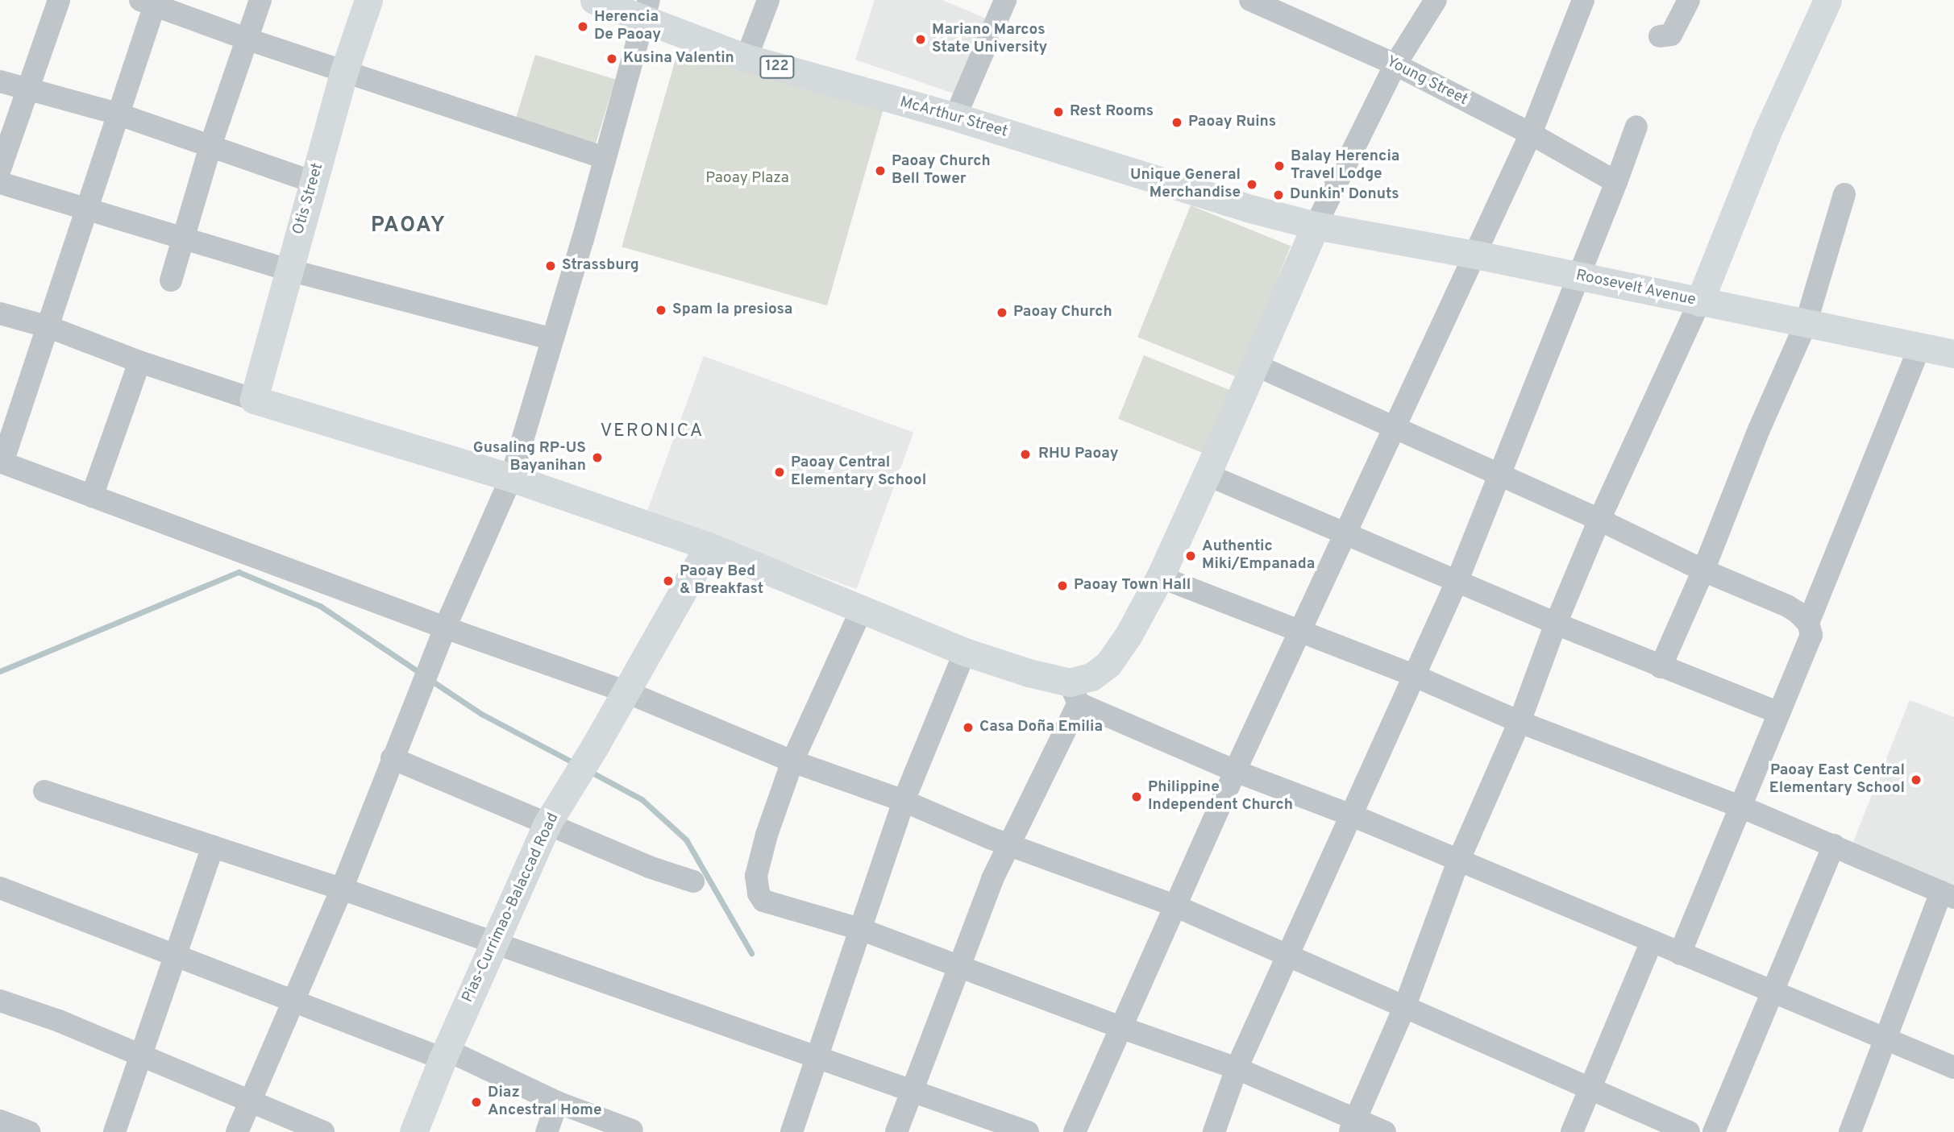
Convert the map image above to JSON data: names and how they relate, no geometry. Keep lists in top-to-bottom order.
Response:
{
  "streets": {
    "main road": [
      "122",
      "McArthur Street",
      "Otis Street",
      "Roosevelt Avenue",
      "Pias-Currimao-Balaccad Road"
    ],
    "street": ["Young Street"]
  },
  "crossings": [
    ["McArthur Street", "Roosevelt Avenue"]
  ],
  "districts": ["PAOAY", "VERONICA"],
  "parks": ["Paoay Plaza"],
  "places": [
    "Herencia De Paoay",
    "Mariano Marcos State University",
    "Kusina Valentin",
    "Rest Rooms",
    "Paoay Ruins",
    "Balay Herencia Travel Lodge",
    "Paoay Church Bell Tower",
    "Unique General Merchandise",
    "Dunkin' Donuts",
    "Strassburg",
    "Spam la presiosa",
    "Paoay Church",
    "RHU Paoay",
    "Gusaling RP-US Bayanihan",
    "Paoay Central Elementary School",
    "Authentic Miki/Empanada",
    "Paoay Bed & Breakfast",
    "Paoay Town Hall",
    "Casa Doña Emilia",
    "Paoay East Central Elementary School",
    "Philippine Independent Church",
    "Diaz Ancestral Home"
  ]
}
